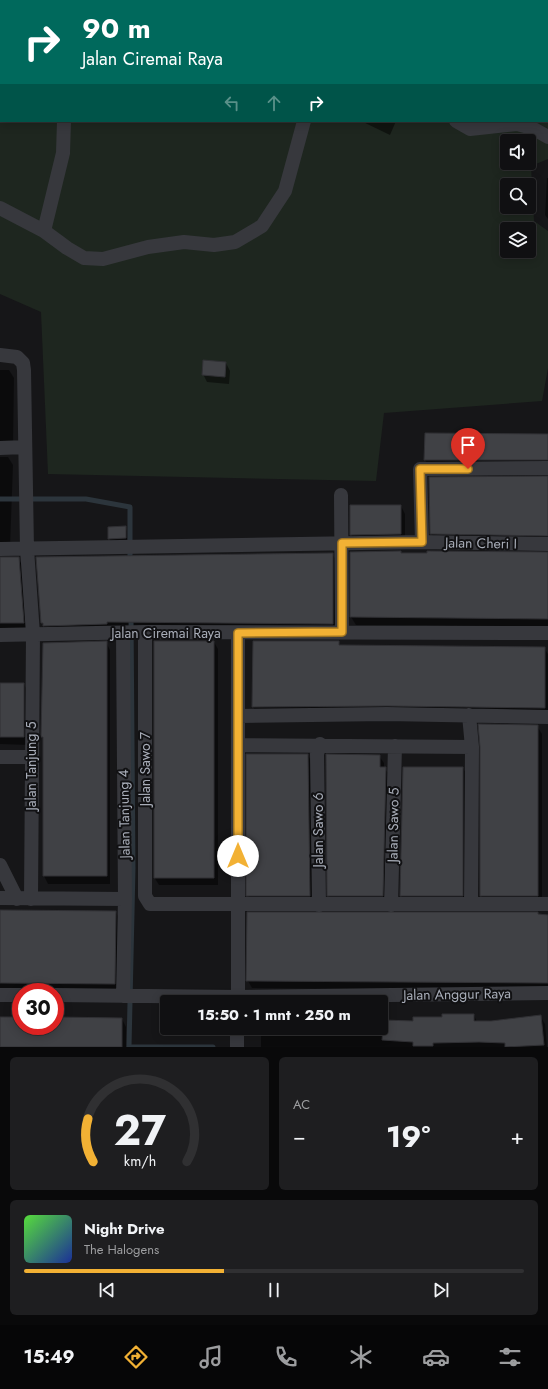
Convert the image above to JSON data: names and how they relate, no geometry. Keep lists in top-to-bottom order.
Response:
{
  "streets": {
    "street": [
      "Jalan Cheri I",
      "Jalan Ciremai Raya",
      "Jalan Tanjung 5",
      "Jalan Sawo 7",
      "Jalan Tanjung 4",
      "Jalan Sawo 5",
      "Jalan Sawo 6",
      "Jalan Anggur Raya"
    ]
  },
  "crossings": [
    ["Jalan Cheri I", "Jalan Tanjung 5"],
    ["Jalan Ciremai Raya", "Jalan Tanjung 5"],
    ["Jalan Ciremai Raya", "Jalan Sawo 7"],
    ["Jalan Ciremai Raya", "Jalan Tanjung 4"],
    ["Jalan Sawo 7", "Jalan Tanjung 4"],
    ["Jalan Tanjung 4", "Jalan Anggur Raya"]
  ],
  "page": {
    "turn": ["90 m", "Jalan Ciremai Raya"],
    "limit": "30",
    "trip": "15:50 · 1 mnt · 250 m",
    "tile": "AC",
    "heat": ["−", "19°", "+"],
    "song": ["Night Drive", "The Halogens"],
    "tabs": "15:49",
    "gauge": ["27", "km/h"]
  }
}
